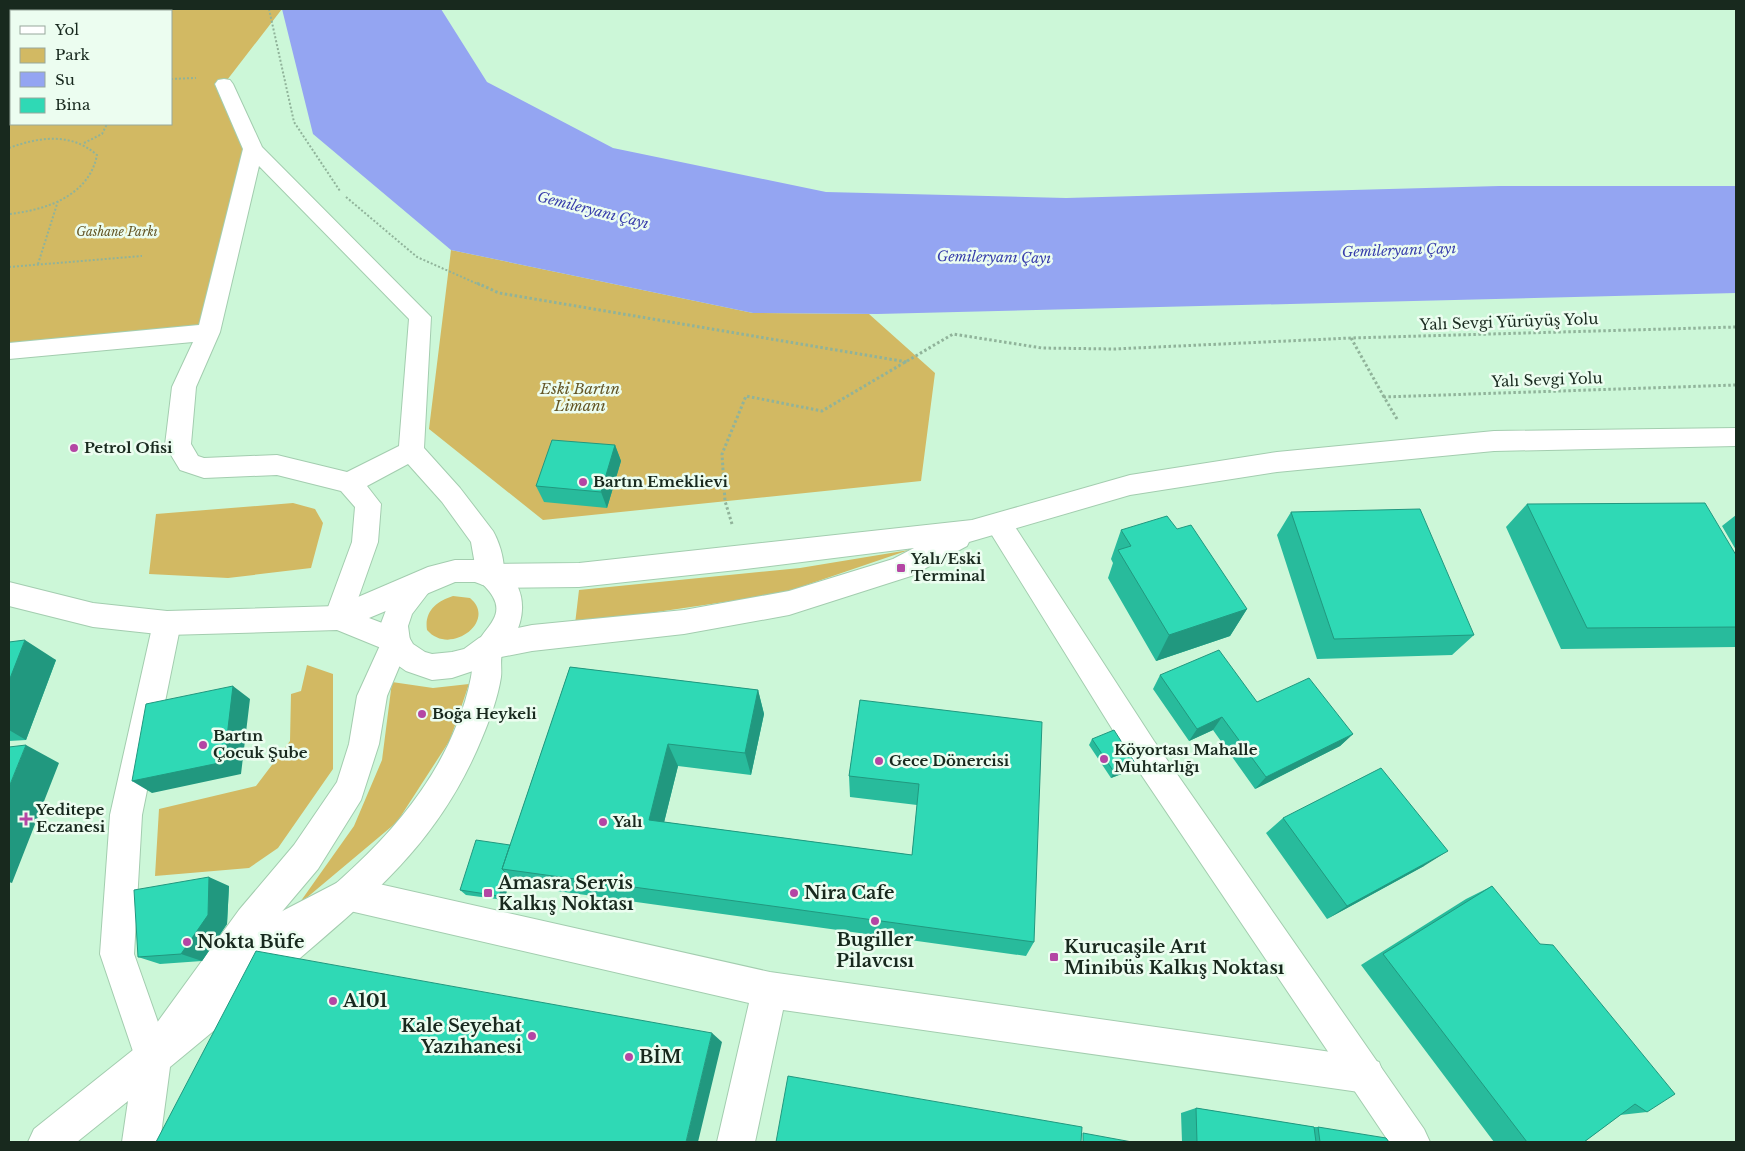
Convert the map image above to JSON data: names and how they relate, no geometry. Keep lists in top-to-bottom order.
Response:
{
  "streets": {
    "path": ["Yalı Sevgi Yürüyüş Yolu", "Yalı Sevgi Yolu"]
  },
  "water": ["Gemileryanı Çayı"],
  "parks": ["Gashane Parkı", "Eski Bartın Limanı"],
  "places": {
    "other": [
      "Petrol Ofisi",
      "Bartın Emeklievi",
      "Boğa Heykeli",
      "Bartın Çocuk Şube",
      "Köyortası Mahalle Muhtarlığı",
      "Gece Dönercisi",
      "Yalı",
      "Nira Cafe",
      "Bugiller Pilavcısı",
      "Nokta Büfe",
      "A101",
      "Kale Seyehat Yazıhanesi",
      "BİM"
    ],
    "transit": ["Yalı/Eski Terminal", "Amasra Servis Kalkış Noktası", "Kurucaşile Arıt Minibüs Kalkış Noktası"],
    "health": ["Yeditepe Eczanesi"]
  },
  "legend": [
    "Yol",
    "Park",
    "Su",
    "Bina"
  ]
}
